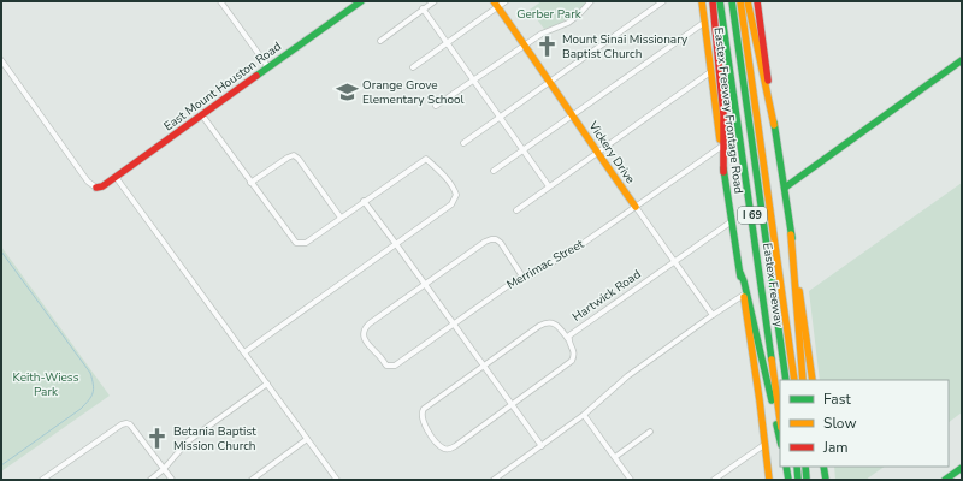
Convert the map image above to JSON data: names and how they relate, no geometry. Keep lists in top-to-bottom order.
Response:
{
  "streets": {
    "main road": [
      "East Mount Houston Road",
      "Eastex Freeway Frontage Road",
      "Vickery Drive",
      "I 69",
      "Eastex Freeway"
    ],
    "street": ["Merrimac Street", "Hartwick Road"]
  },
  "crossings": [
    ["Eastex Freeway Frontage Road", "Merrimac Street"],
    ["Eastex Freeway Frontage Road", "Hartwick Road"],
    ["Vickery Drive", "Merrimac Street"],
    ["Vickery Drive", "Hartwick Road"]
  ],
  "parks": ["Gerber Park", "Keith-Wiess Park"],
  "places": {
    "church": ["Mount Sinai Missionary Baptist Church", "Betania Baptist Mission Church"],
    "school or university": ["Orange Grove Elementary School"]
  },
  "legend": ["Fast", "Slow", "Jam"]
}
